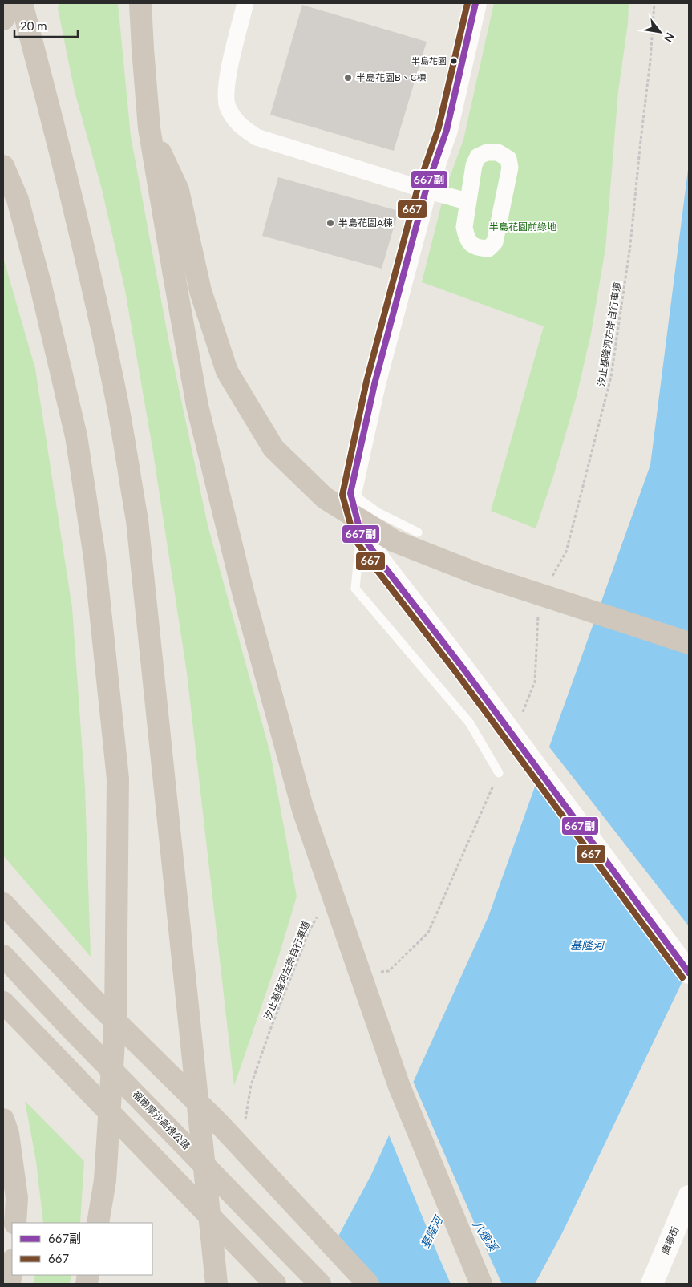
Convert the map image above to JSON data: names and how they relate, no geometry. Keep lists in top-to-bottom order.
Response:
{
  "streets": {
    "highway": ["福爾摩沙高速公路"],
    "street": ["康寧街"],
    "path": ["汐止基隆河左岸自行車道"]
  },
  "water": ["基隆河", "八連溪"],
  "parks": ["半島花園前綠地"],
  "places": ["半島花園", "半島花園B、C棟", "半島花園A棟"],
  "lines": ["transit line 667副", "transit line 667"],
  "legend": ["667副", "667"],
  "scale_bar": "20 m",
  "north": "bottom right"
}
